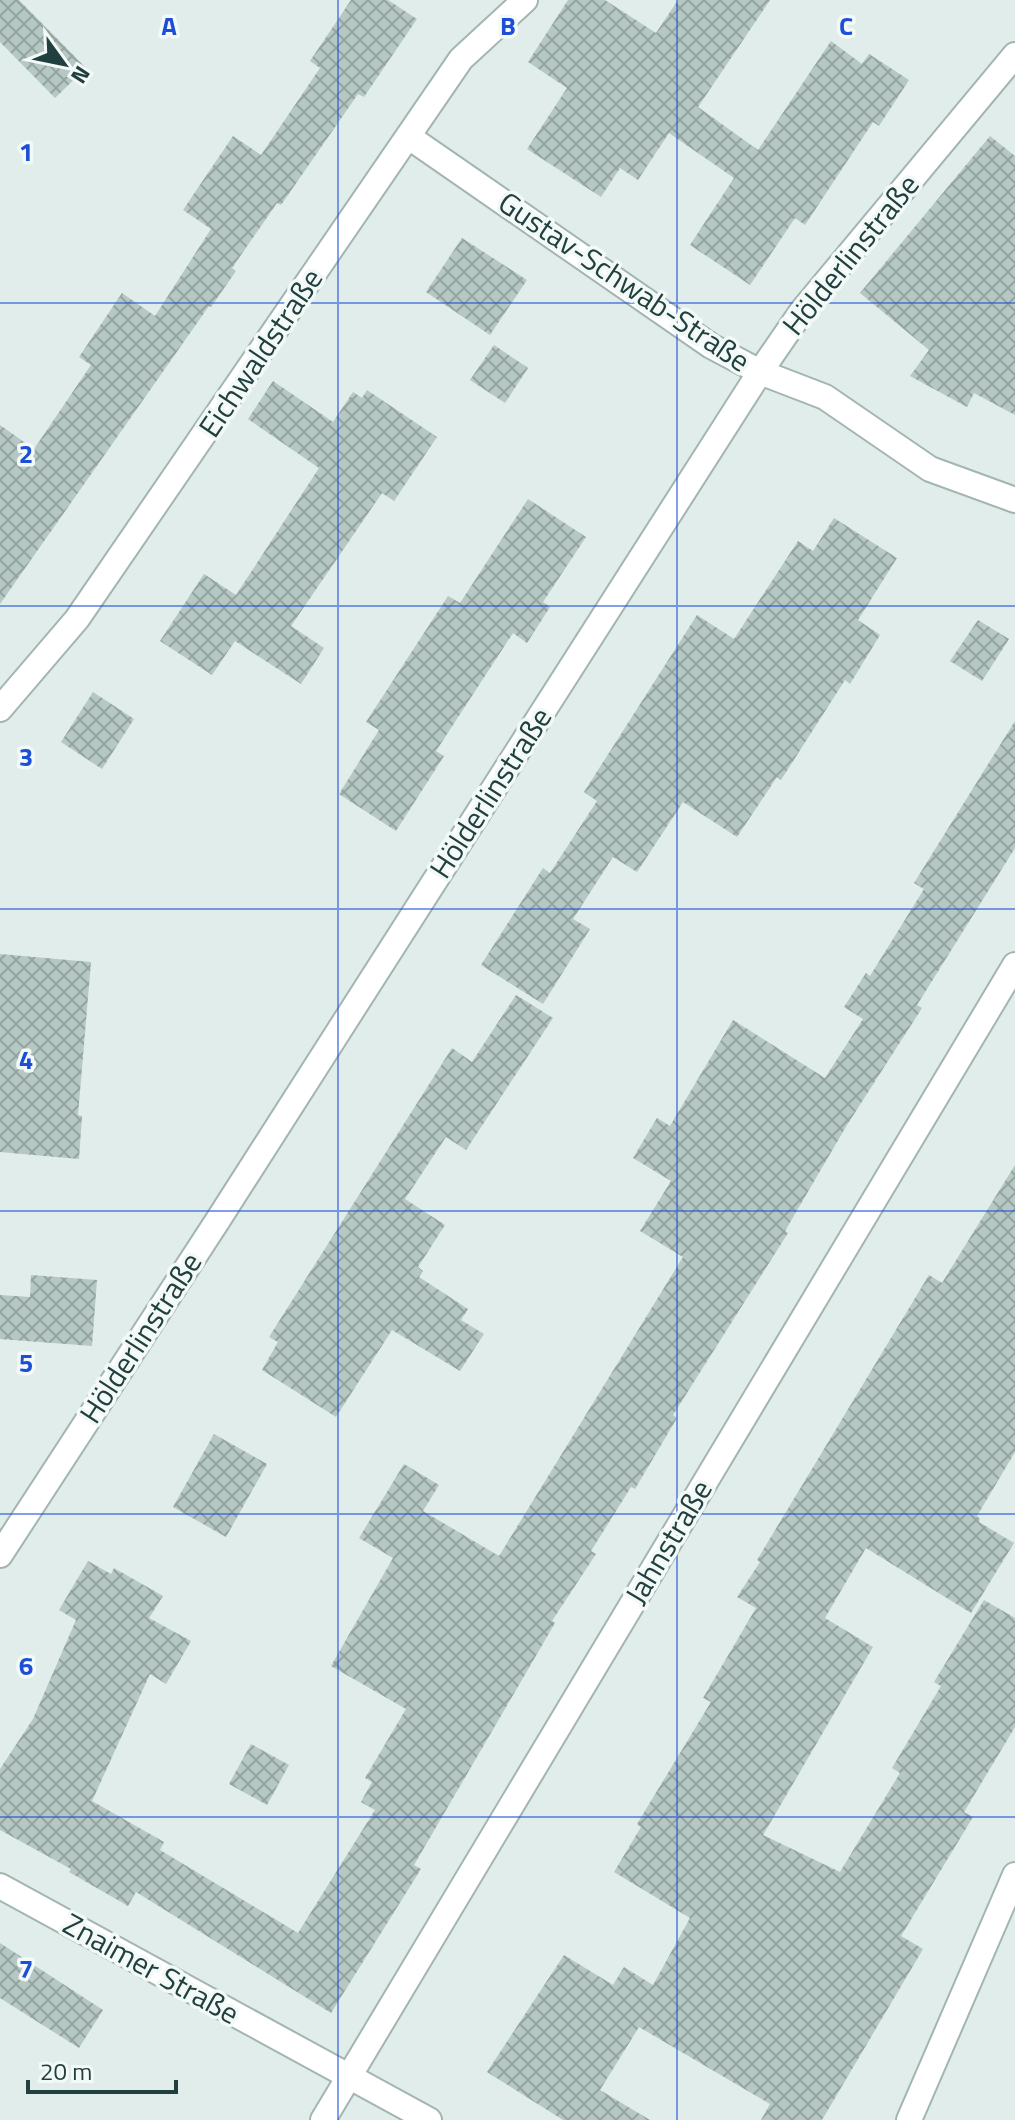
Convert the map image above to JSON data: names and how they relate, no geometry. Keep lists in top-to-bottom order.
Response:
{
  "streets": {
    "street": [
      "Hölderlinstraße",
      "Gustav-Schwab-Straße",
      "Eichwaldstraße",
      "Jahnstraße",
      "Znaimer Straße"
    ]
  },
  "crossings": [
    ["Hölderlinstraße", "Gustav-Schwab-Straße"],
    ["Gustav-Schwab-Straße", "Eichwaldstraße"],
    ["Jahnstraße", "Znaimer Straße"]
  ],
  "scale_bar": "20 m",
  "north": "bottom right",
  "grid": {
    "columns": ["A", "B", "C"],
    "rows": [
      "1",
      "2",
      "3",
      "4",
      "5",
      "6",
      "7"
    ]
  }
}
